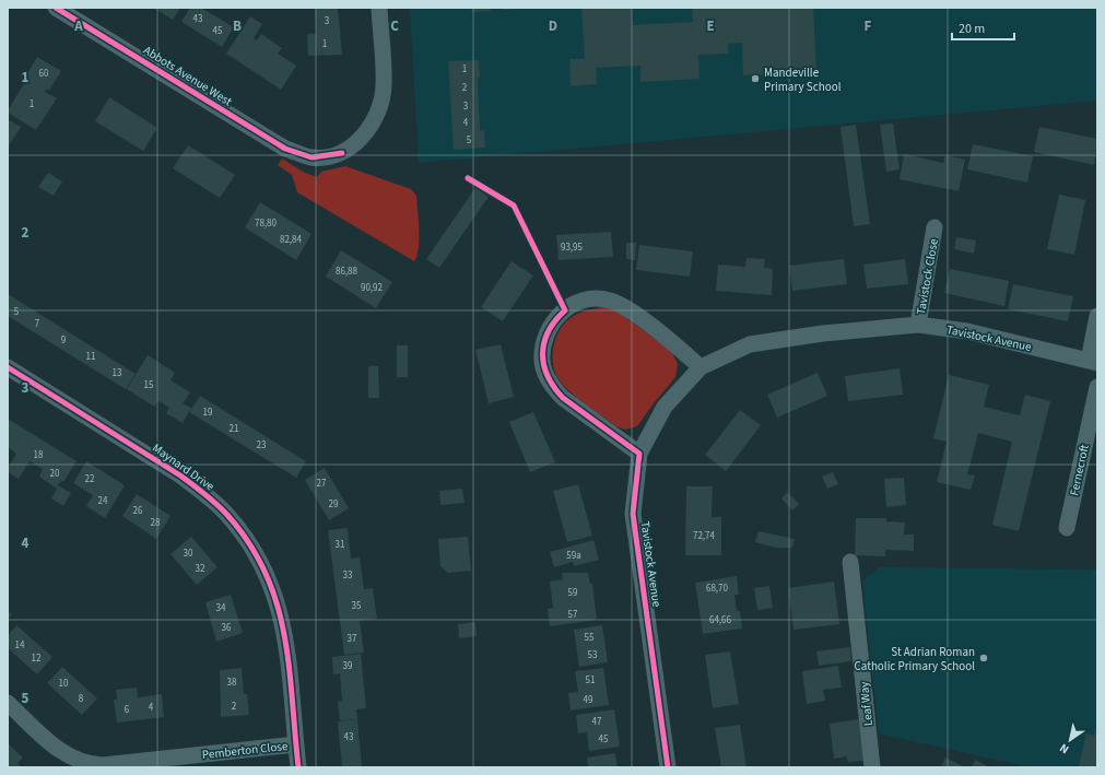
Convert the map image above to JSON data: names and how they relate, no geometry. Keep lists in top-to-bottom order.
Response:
{
  "streets": {
    "street": [
      "Abbots Avenue West",
      "Tavistock Close",
      "Tavistock Avenue",
      "Maynard Drive",
      "Fernecroft",
      "Leaf Way",
      "Pemberton Close"
    ]
  },
  "crossings": [
    ["Tavistock Close", "Tavistock Avenue"],
    ["Maynard Drive", "Pemberton Close"]
  ],
  "places": ["Mandeville Primary School", "St Adrian Roman Catholic Primary School"],
  "house_numbers": [
    "43",
    "3",
    "45",
    "1",
    "1",
    "60",
    "2",
    "1",
    "3",
    "4",
    "5",
    "78,80",
    "82,84",
    "93,95",
    "86,88",
    "90,92",
    "5",
    "7",
    "9",
    "11",
    "13",
    "15",
    "19",
    "21",
    "23",
    "18",
    "20",
    "22",
    "27",
    "24",
    "29",
    "26",
    "28",
    "72,74",
    "31",
    "30",
    "59a",
    "32",
    "33",
    "68,70",
    "59",
    "35",
    "34",
    "57",
    "64,66",
    "36",
    "55",
    "37",
    "14",
    "53",
    "12",
    "39",
    "51",
    "38",
    "10",
    "8",
    "49",
    "2",
    "4",
    "6",
    "47",
    "43",
    "45"
  ],
  "scale_bar": "20 m",
  "north": "bottom left",
  "grid": {
    "columns": [
      "A",
      "B",
      "C",
      "D",
      "E",
      "F"
    ],
    "rows": [
      "1",
      "2",
      "3",
      "4",
      "5"
    ]
  }
}
